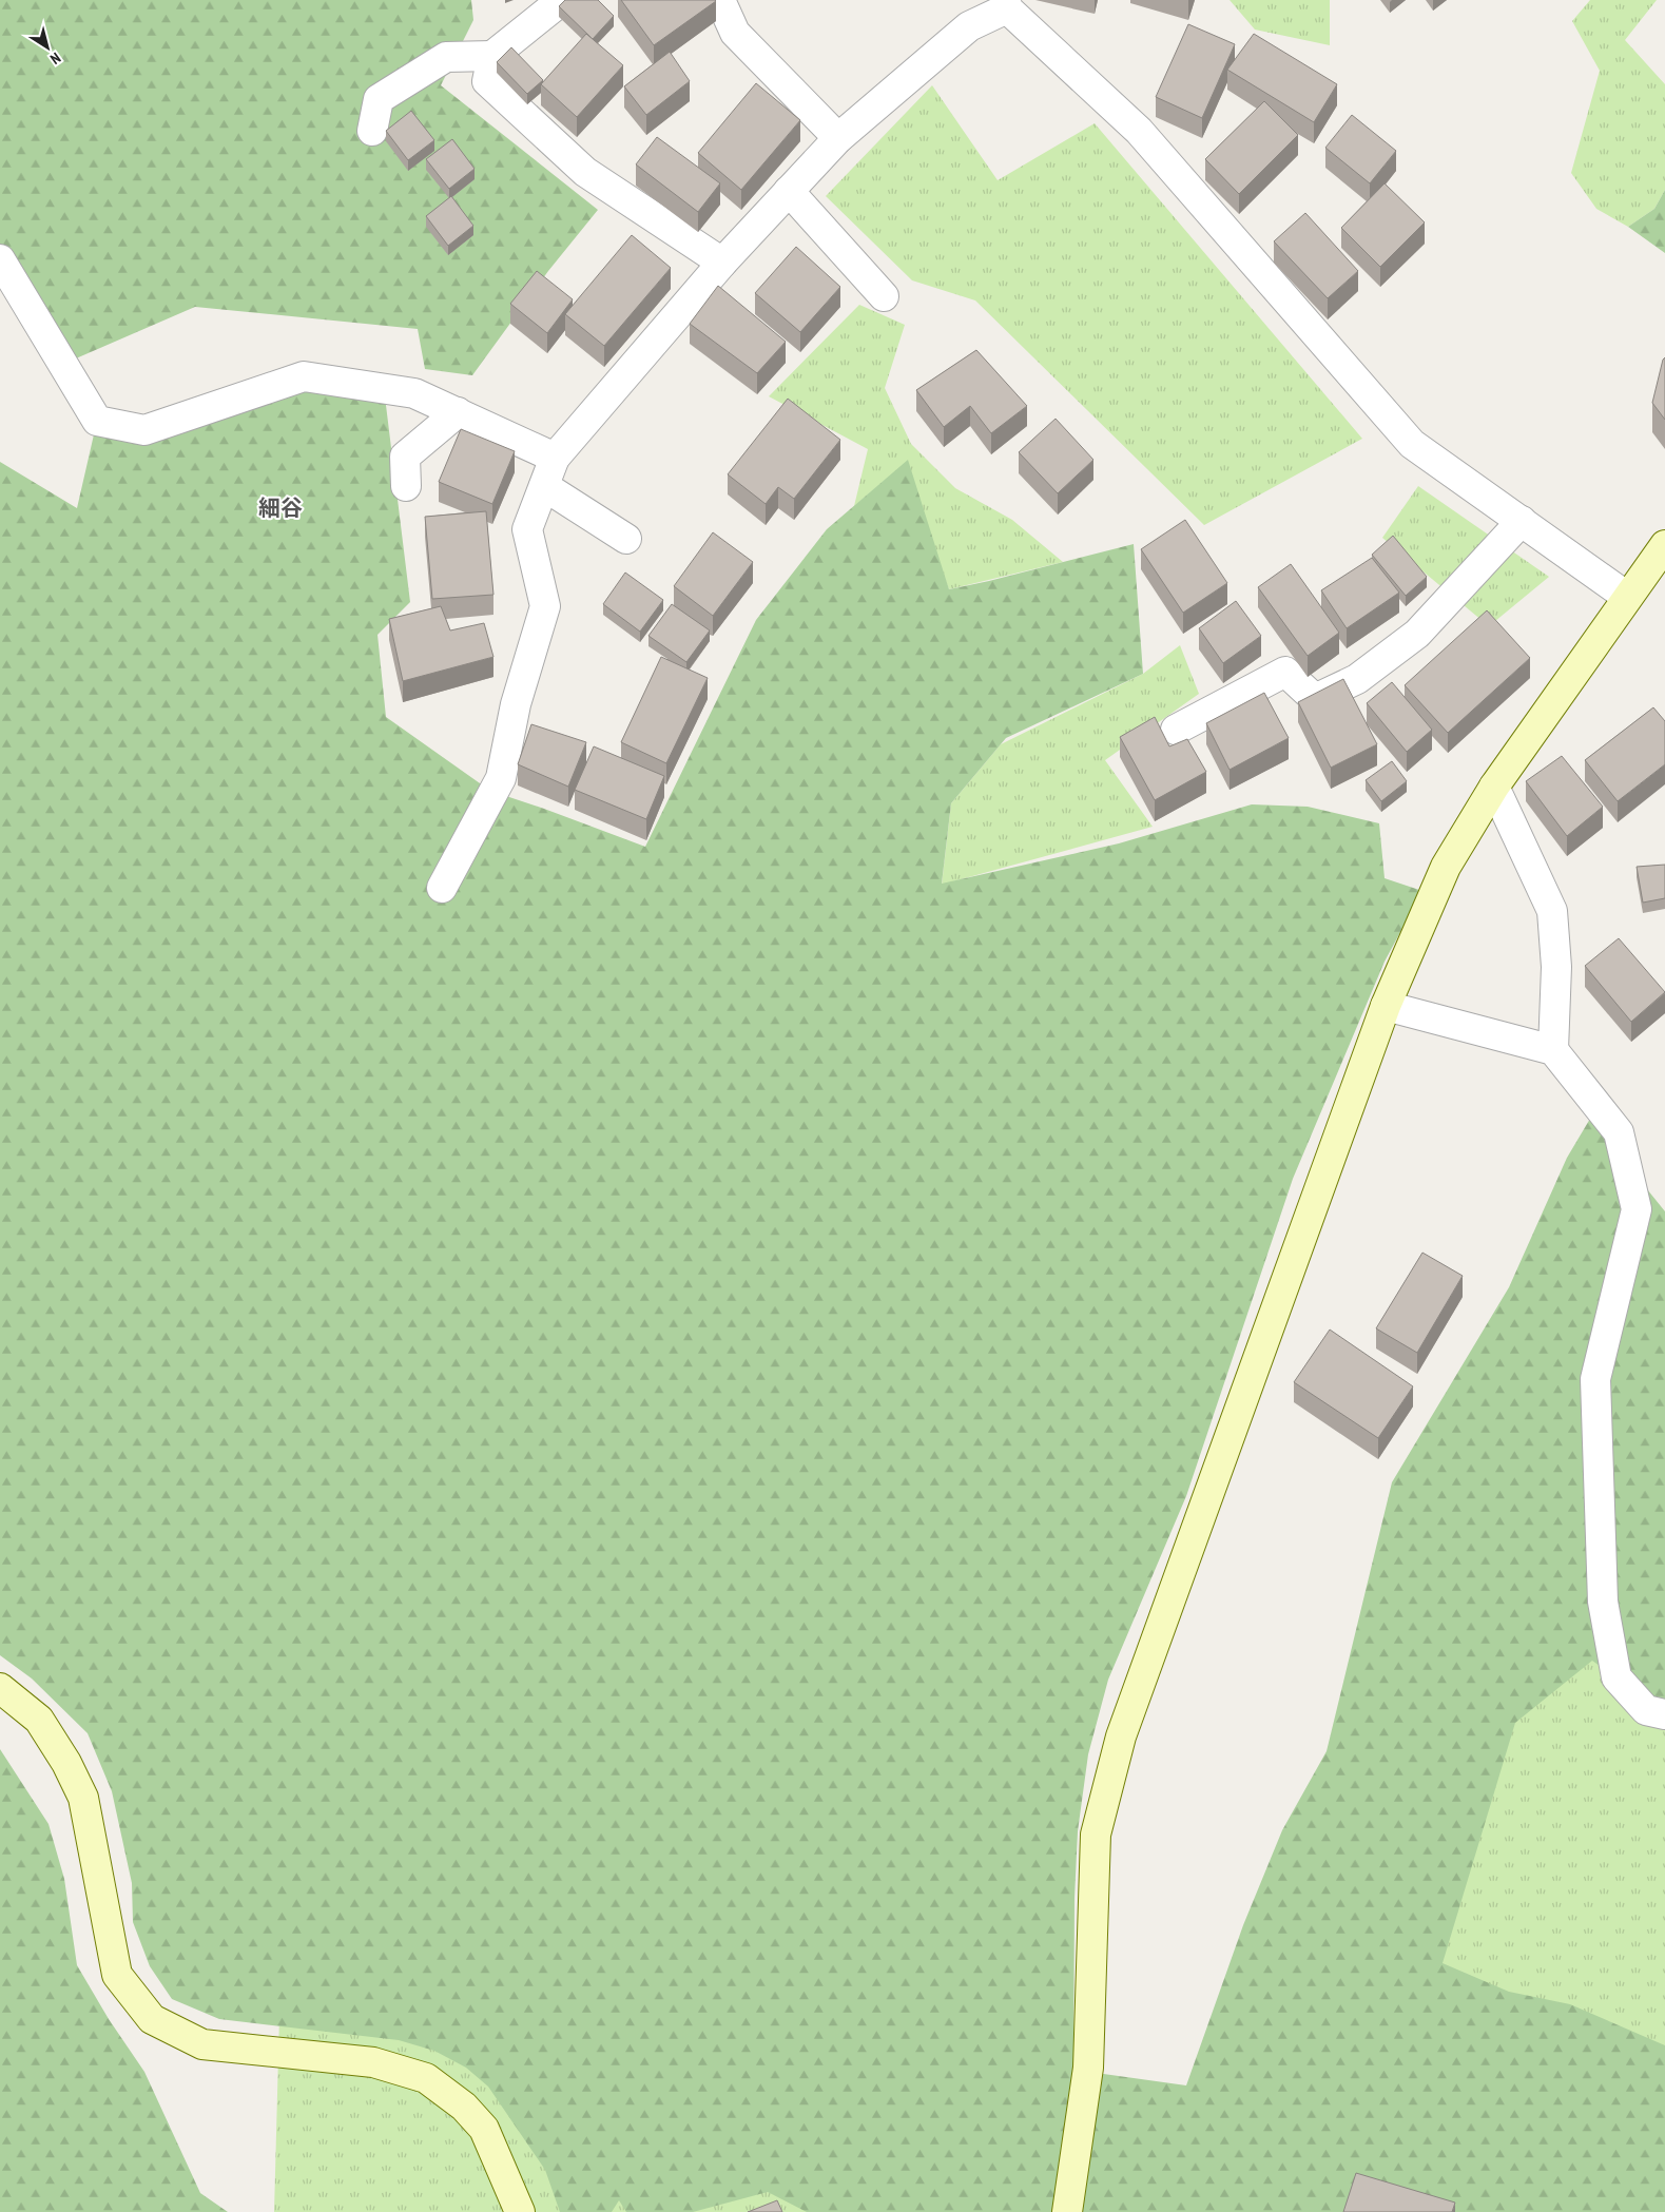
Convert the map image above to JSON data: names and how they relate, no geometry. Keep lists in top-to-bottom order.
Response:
{
  "districts": ["細谷"],
  "north": "bottom right"
}
